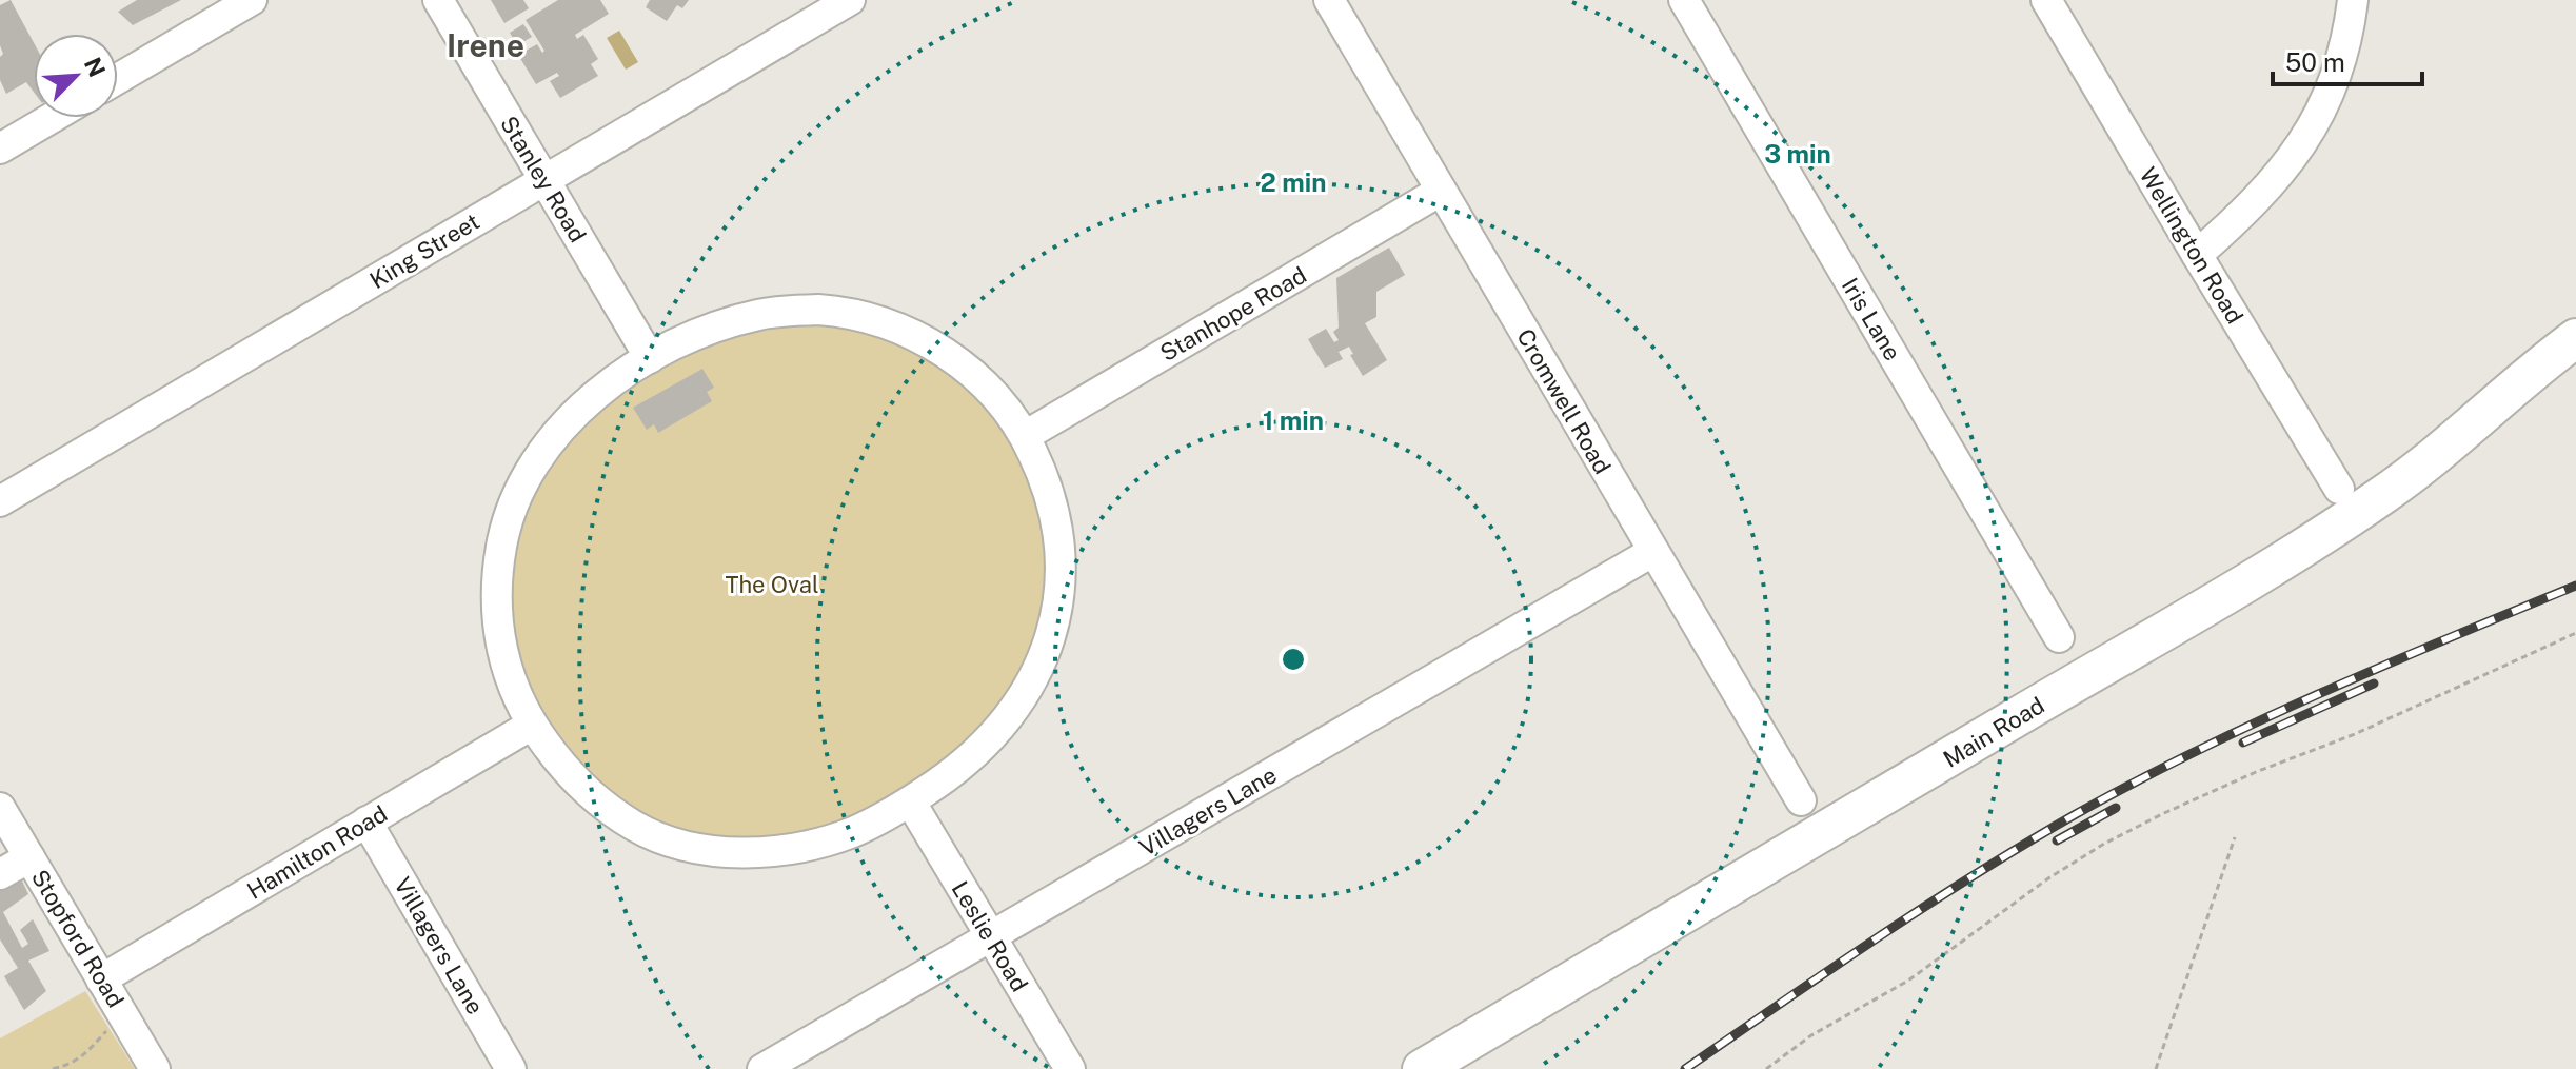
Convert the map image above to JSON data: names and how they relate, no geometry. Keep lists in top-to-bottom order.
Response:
{
  "streets": {
    "main road": ["Main Road"],
    "street": [
      "Stanley Road",
      "Wellington Road",
      "King Street",
      "Stanhope Road",
      "Iris Lane",
      "Cromwell Road",
      "Villagers Lane",
      "Hamilton Road",
      "Leslie Road",
      "Stopford Road"
    ]
  },
  "crossings": [
    ["Stanley Road", "King Street"],
    ["Stanhope Road", "Cromwell Road"],
    ["Cromwell Road", "Villagers Lane"],
    ["Villagers Lane", "Hamilton Road"],
    ["Villagers Lane", "Leslie Road"],
    ["Hamilton Road", "Stopford Road"]
  ],
  "districts": ["Irene"],
  "parks": ["The Oval"],
  "scale_bar": "50 m",
  "north": "top right",
  "rings": ["3 min", "2 min", "1 min"]
}
